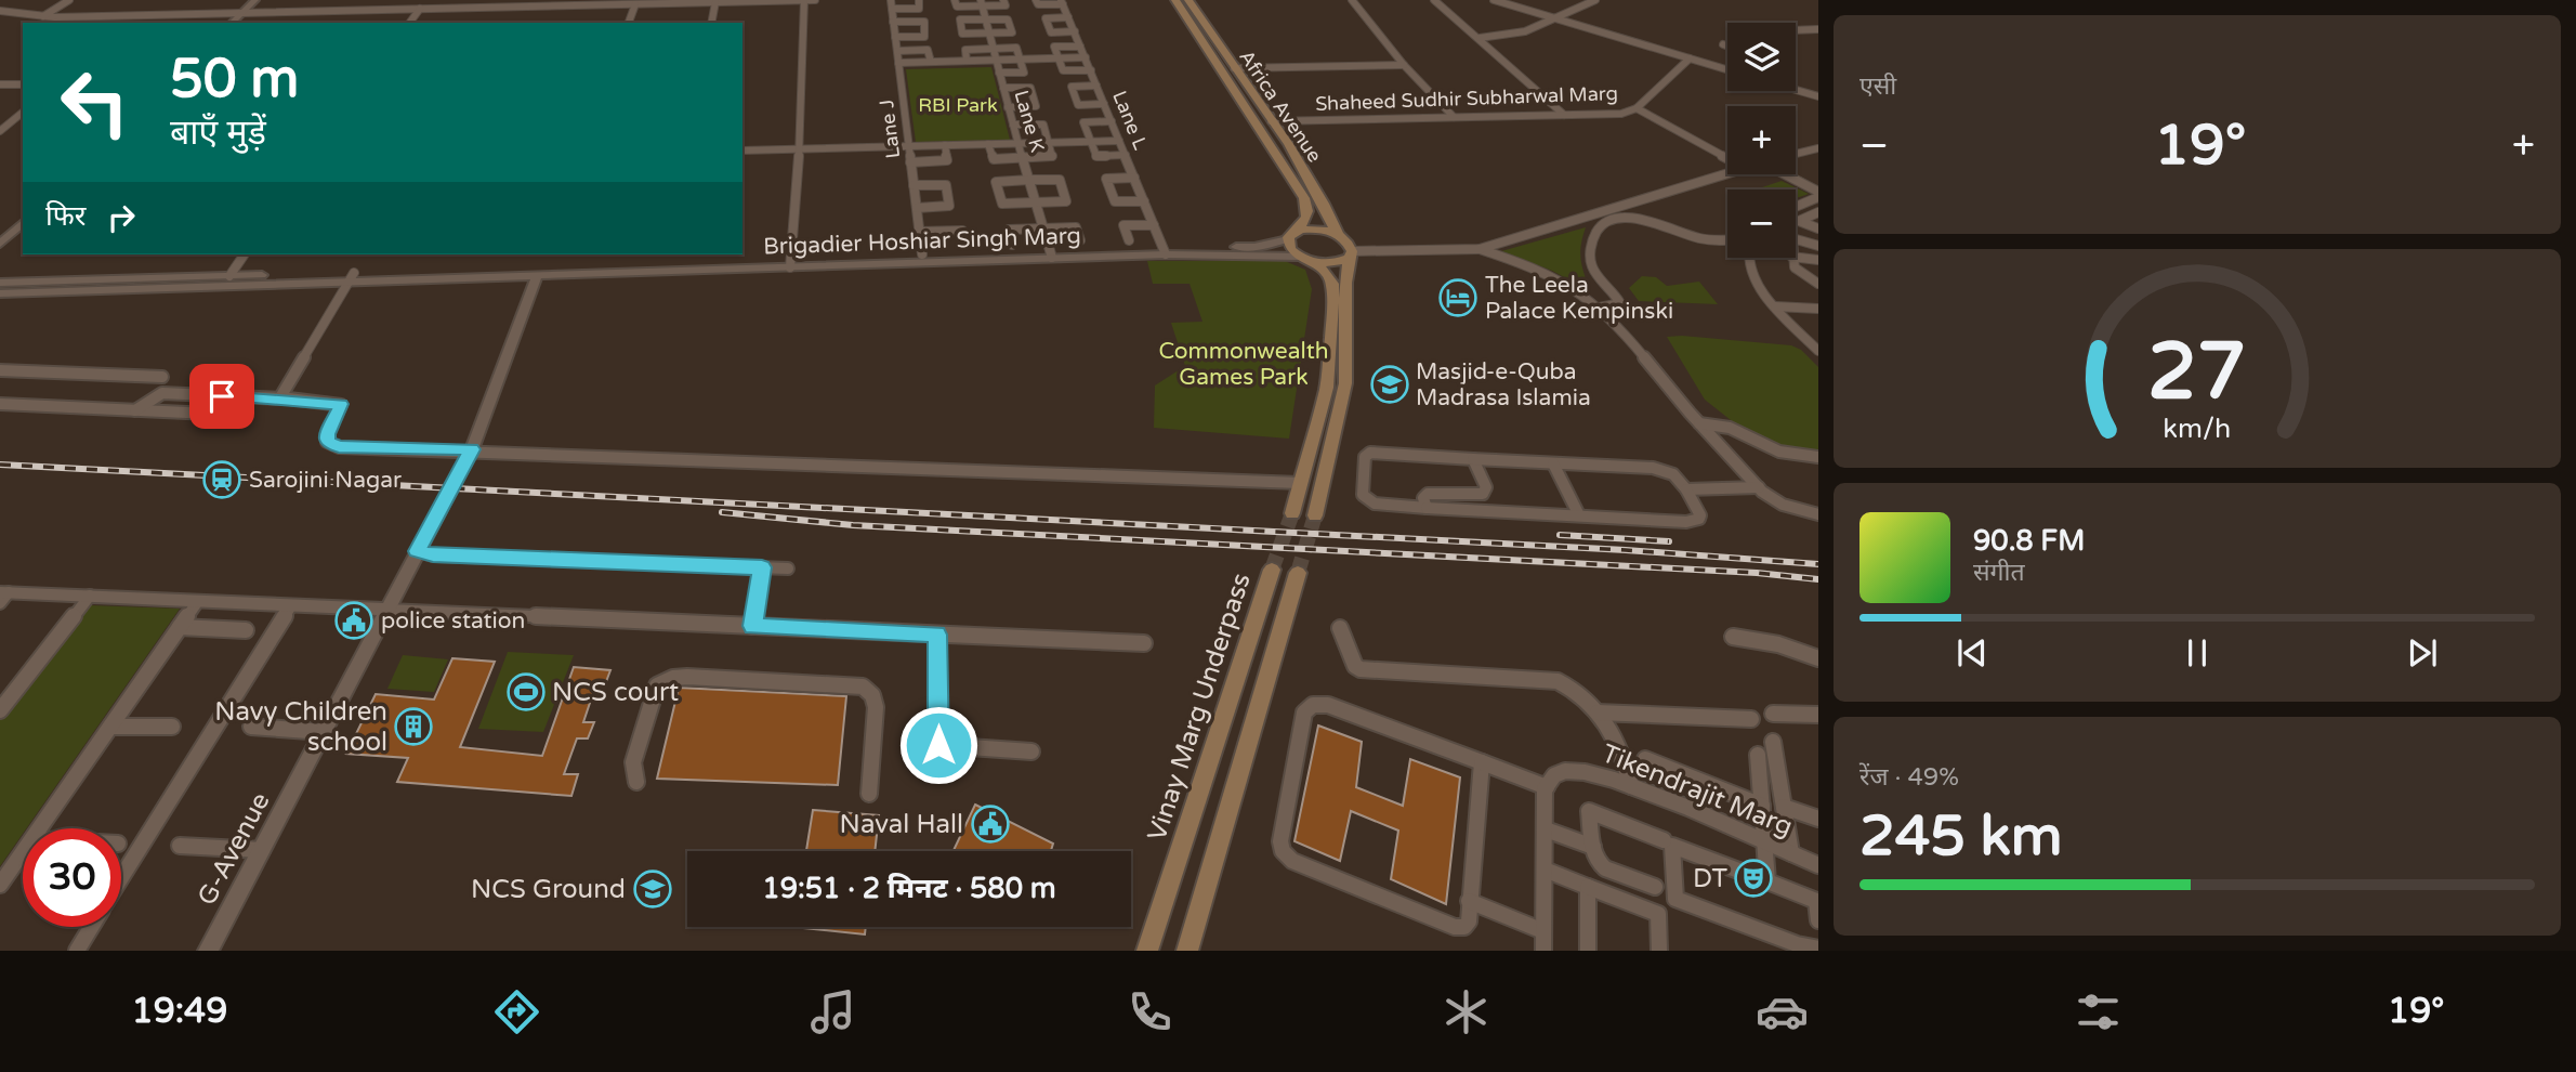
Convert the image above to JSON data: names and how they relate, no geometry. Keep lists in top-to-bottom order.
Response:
{
  "streets": {
    "main road": ["Africa Avenue", "Vinay Marg Underpass"],
    "street": [
      "Shaheed Sudhir Subharwal Marg",
      "Lane L",
      "Lane K",
      "Lane J",
      "Brigadier Hoshiar Singh Marg",
      "Tikendrajit Marg",
      "G-Avenue"
    ]
  },
  "crossings": [
    ["Shaheed Sudhir Subharwal Marg", "Africa Avenue"],
    ["Africa Avenue", "Brigadier Hoshiar Singh Marg"],
    ["Lane L", "Brigadier Hoshiar Singh Marg"],
    ["Lane K", "Brigadier Hoshiar Singh Marg"],
    ["Lane J", "Brigadier Hoshiar Singh Marg"],
    ["Brigadier Hoshiar Singh Marg", "G-Avenue"]
  ],
  "parks": ["RBI Park", "Commonwealth Games Park"],
  "places": {
    "hotel": ["The Leela Palace Kempinski"],
    "school or university": ["Masjid-e-Quba Madrasa Islamia", "NCS Ground"],
    "station": ["Sarojini Nagar"],
    "public building": ["police station", "Naval Hall"],
    "sports": ["NCS court"],
    "building": ["Navy Children school"],
    "theatre": ["DT"]
  },
  "page": {
    "tile": [
      "एसी",
      ["रेंज · 49%", "245 km"]
    ],
    "map_buttons": ["+", "−"],
    "turn": ["50 m", "बाएँ मुड़ें"],
    "heat": ["−", "19°", "+"],
    "then": "फिर",
    "song": ["90.8 FM", "संगीत"],
    "limit": "30",
    "trip": "19:51 · 2 मिनट · 580 m",
    "tabs": ["19:49", "19°"],
    "gauge": ["27", "km/h"]
  }
}
